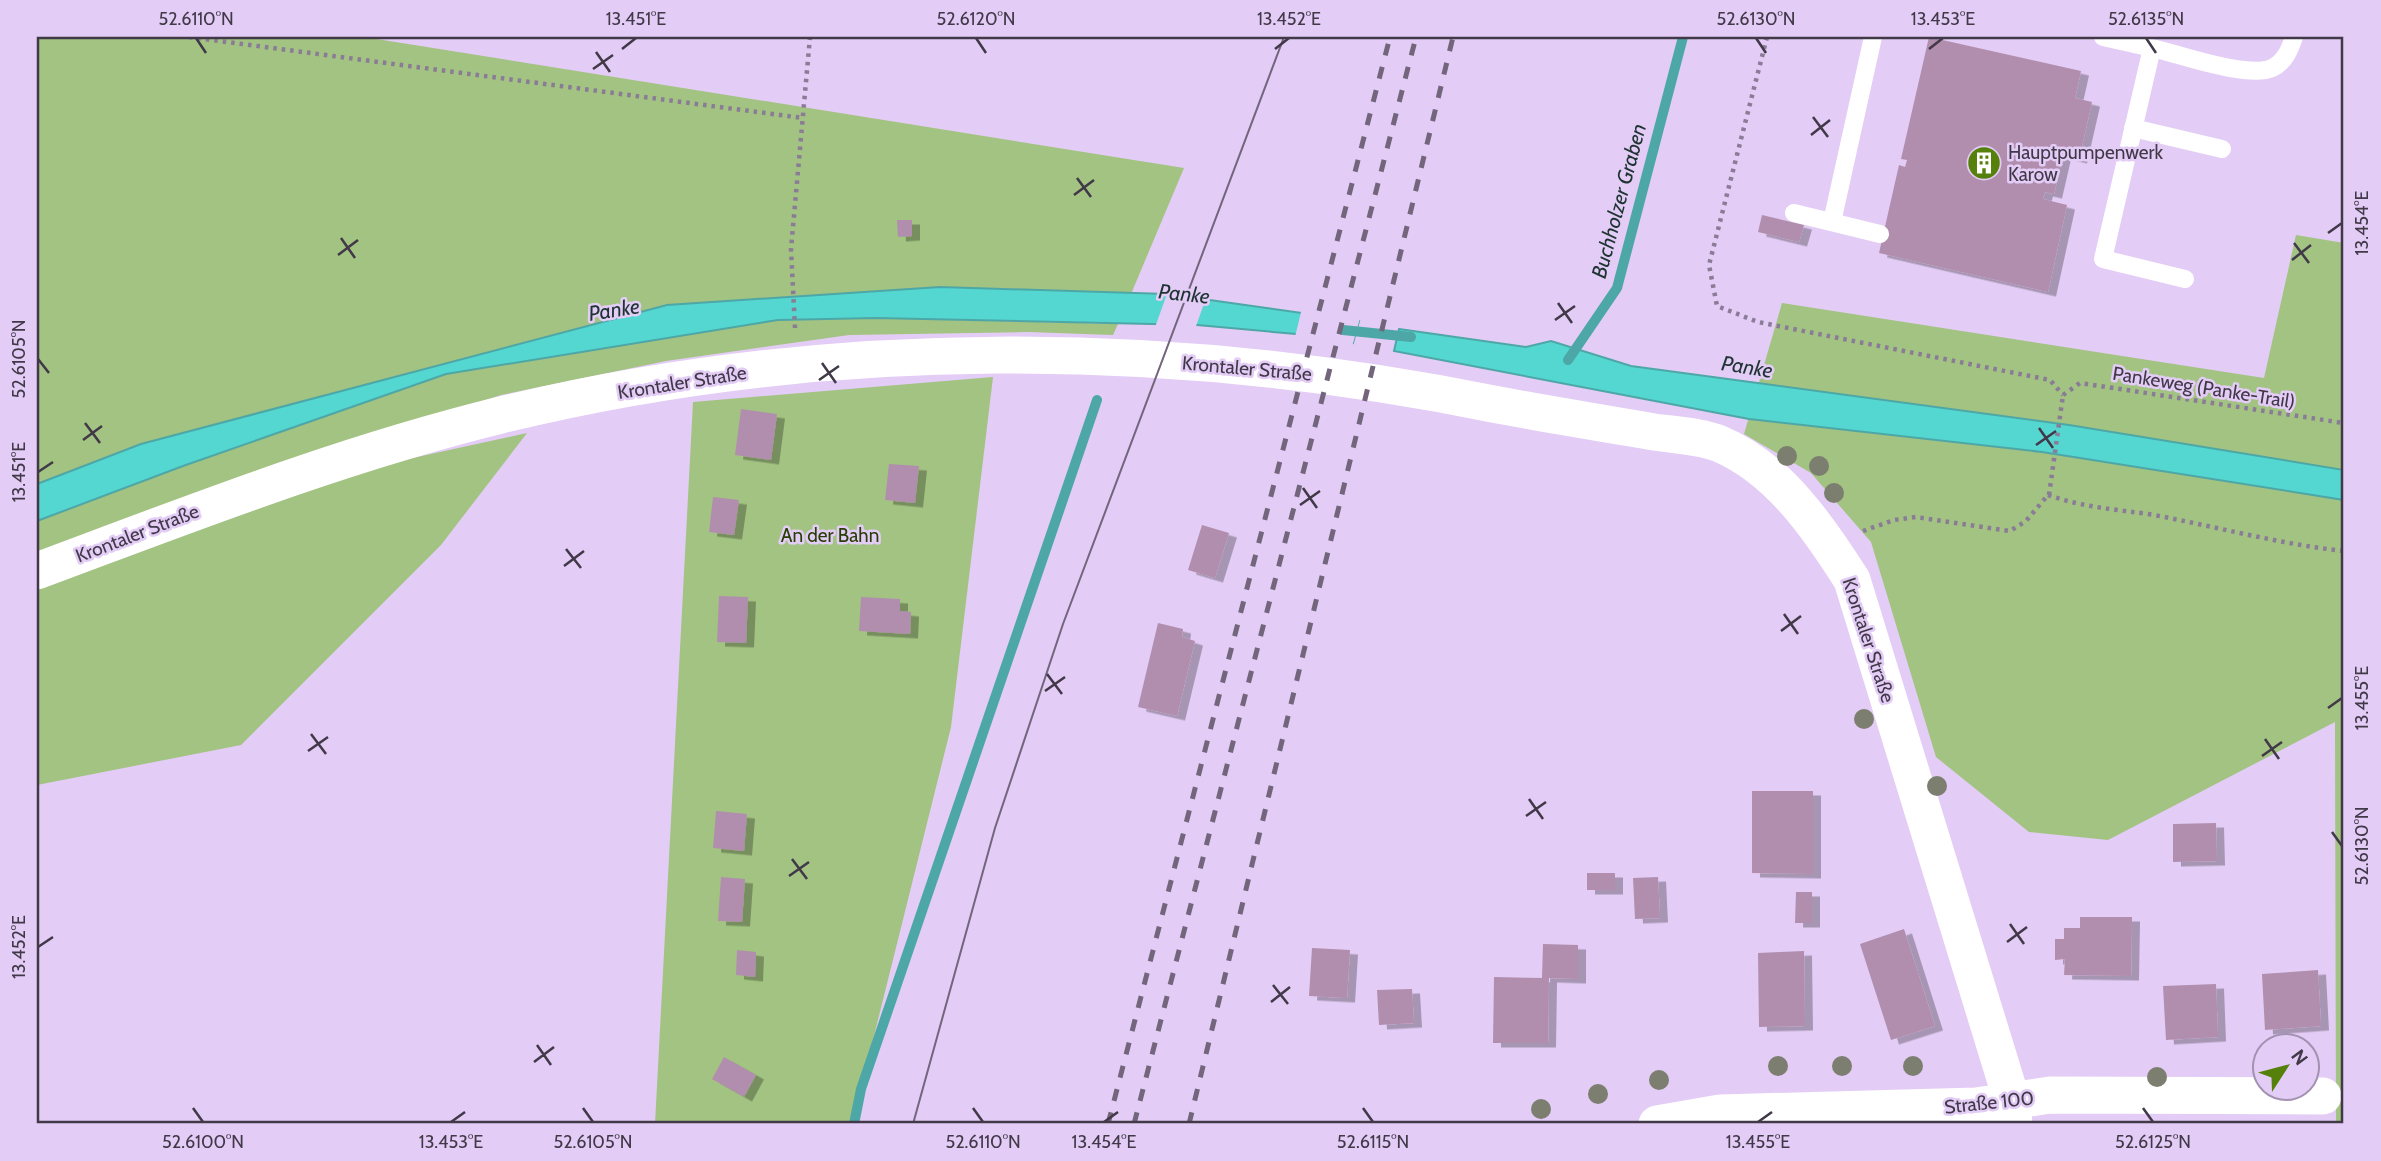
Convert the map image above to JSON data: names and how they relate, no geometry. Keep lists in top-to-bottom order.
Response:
{
  "streets": {
    "street": ["Krontaler Straße", "Straße 100"],
    "path": ["Pankeweg (Panke-Trail)"]
  },
  "crossings": [
    ["Krontaler Straße", "Straße 100"]
  ],
  "water": ["Buchholzer Graben", "Panke"],
  "parks": ["An der Bahn"],
  "places": {
    "building": ["Hauptpumpenwerk Karow"]
  },
  "north": "top right",
  "coordinates": [
    "52.6110°N",
    "13.451°E",
    "52.6120°N",
    "13.452°E",
    "52.6130°N",
    "13.453°E",
    "52.6135°N",
    "13.454°E",
    "52.6105°N",
    "13.455°E",
    "52.6100°N",
    "52.6115°N",
    "52.6125°N"
  ]
}
